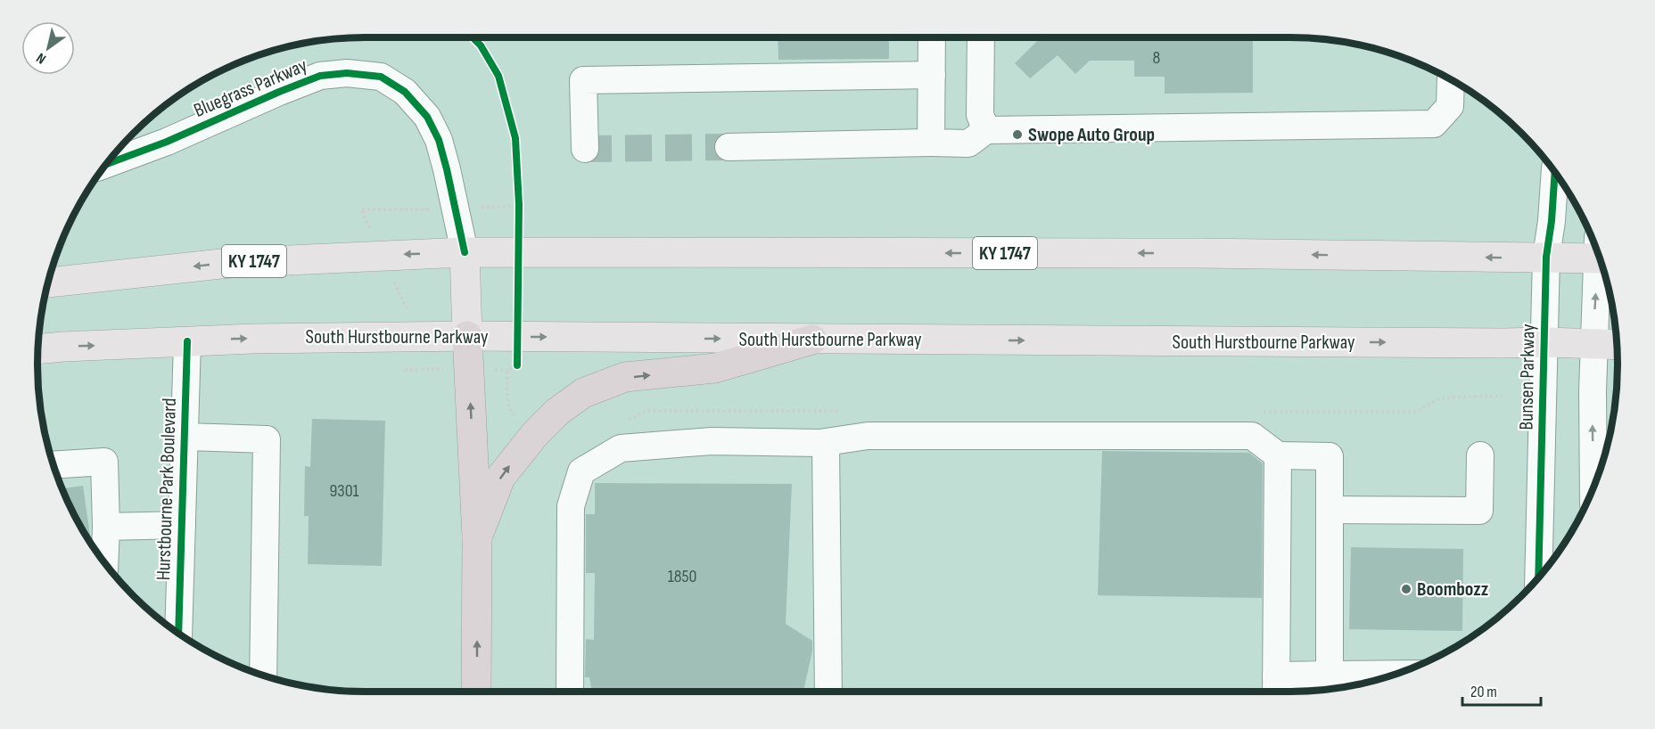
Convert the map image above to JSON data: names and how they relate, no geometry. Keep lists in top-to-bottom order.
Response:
{
  "streets": {
    "main road": ["KY 1747", "South Hurstbourne Parkway"],
    "street": ["Bluegrass Parkway", "Bunsen Parkway", "Hurstbourne Park Boulevard"]
  },
  "crossings": [
    ["Bluegrass Parkway", "KY 1747"],
    ["KY 1747", "Bunsen Parkway"],
    ["South Hurstbourne Parkway", "Bunsen Parkway"],
    ["South Hurstbourne Parkway", "Hurstbourne Park Boulevard"]
  ],
  "places": ["Swope Auto Group", "Boombozz"],
  "house_numbers": ["8", "9301", "1850"],
  "scale_bar": "20 m",
  "north": "bottom left"
}
